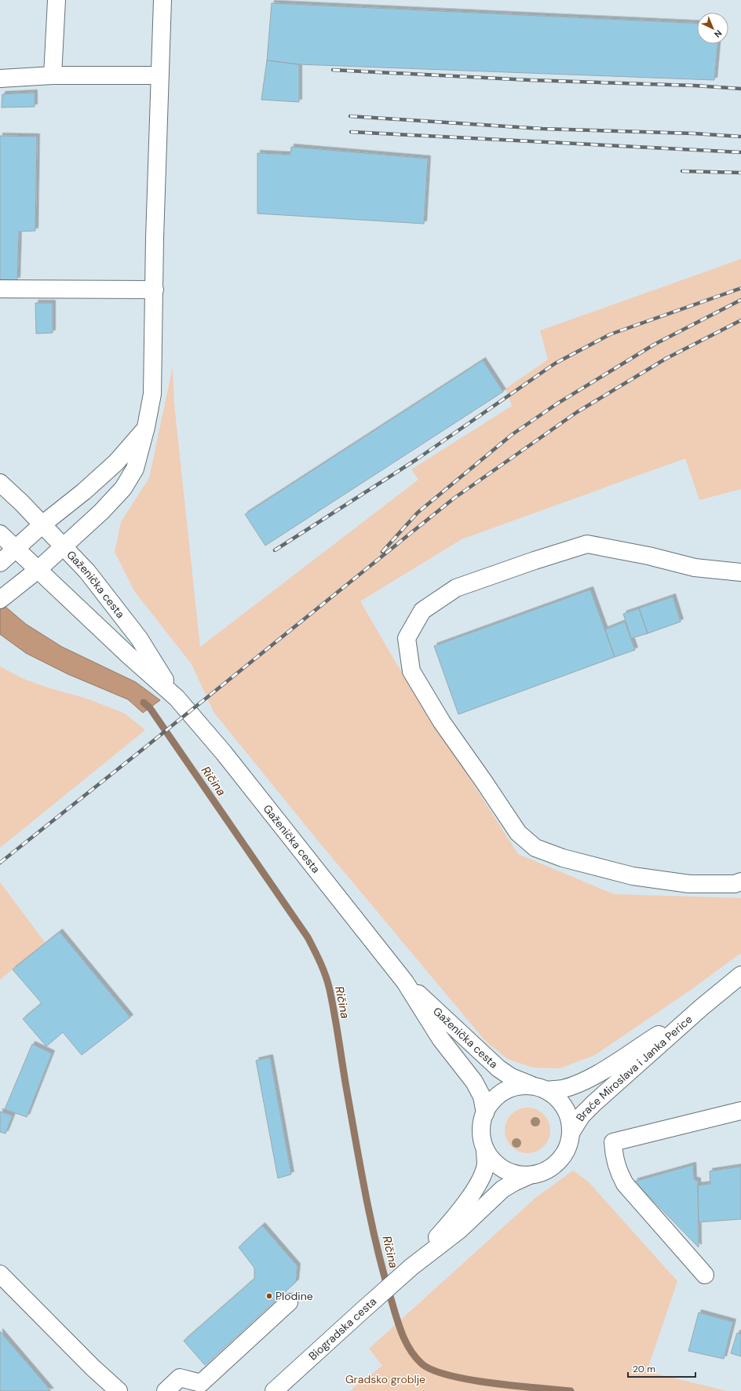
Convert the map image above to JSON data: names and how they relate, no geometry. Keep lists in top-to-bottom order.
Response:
{
  "streets": {
    "main road": ["Gaženička cesta", "Braće Miroslava i Janka Perice", "Biogradska cesta"]
  },
  "crossings": [
    ["Gaženička cesta", "Braće Miroslava i Janka Perice"],
    ["Gaženička cesta", "Biogradska cesta"],
    ["Braće Miroslava i Janka Perice", "Biogradska cesta"]
  ],
  "water": ["Ričina"],
  "parks": ["Gradsko groblje"],
  "places": ["Plodine"],
  "scale_bar": "20 m",
  "north": "bottom right"
}
